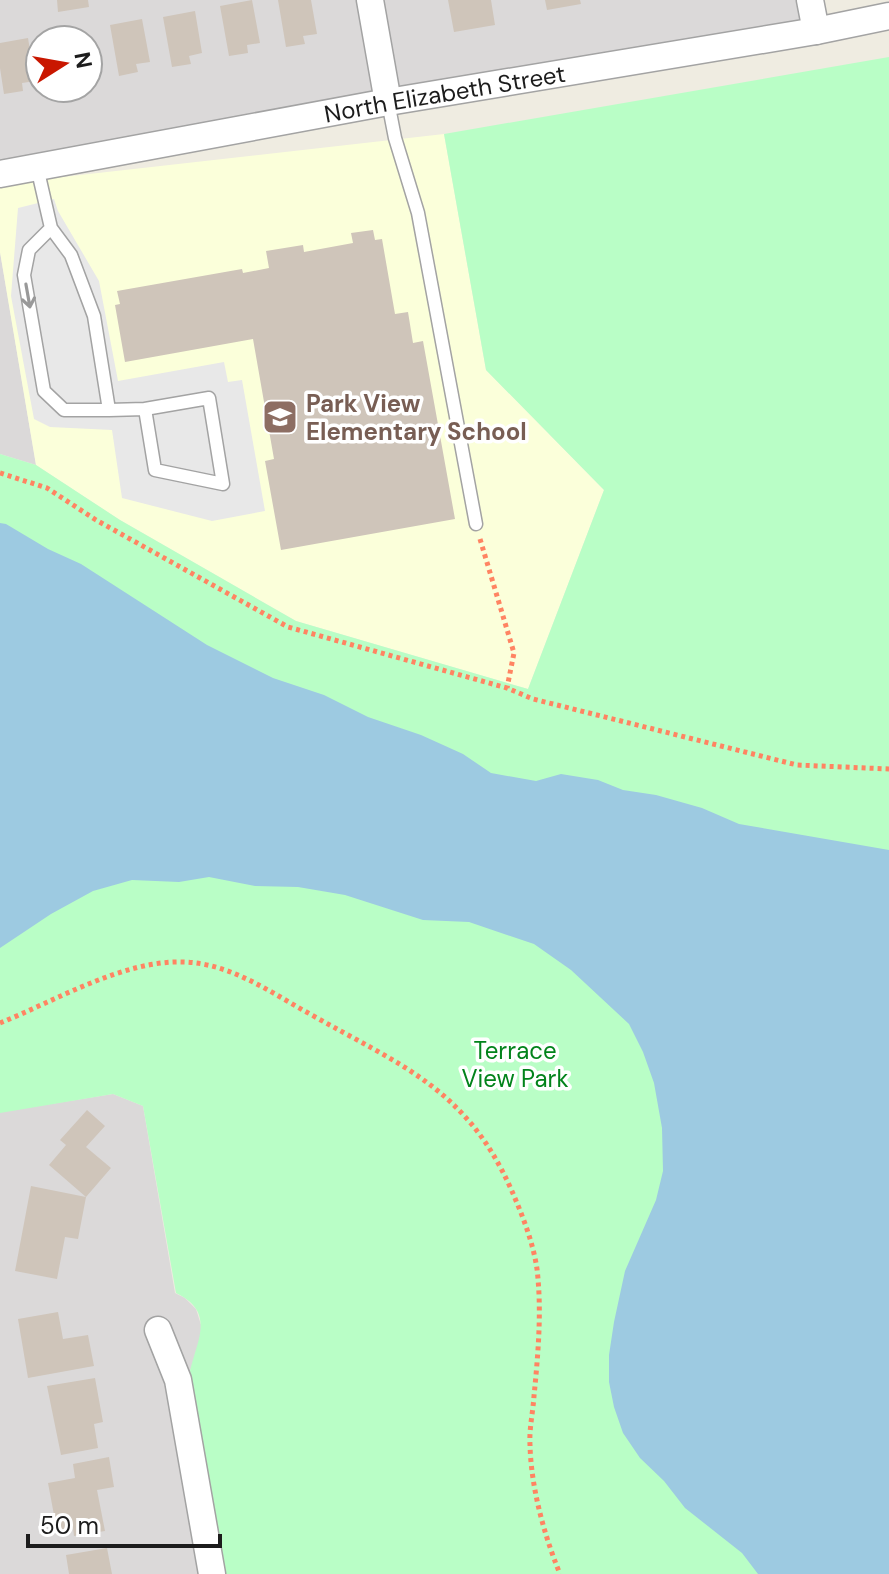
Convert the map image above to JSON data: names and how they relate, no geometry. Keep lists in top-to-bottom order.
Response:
{
  "streets": {
    "street": ["North Elizabeth Street"]
  },
  "parks": ["Terrace View Park"],
  "places": {
    "school or university": ["Park View Elementary School"]
  },
  "scale_bar": "50 m",
  "north": "right"
}
